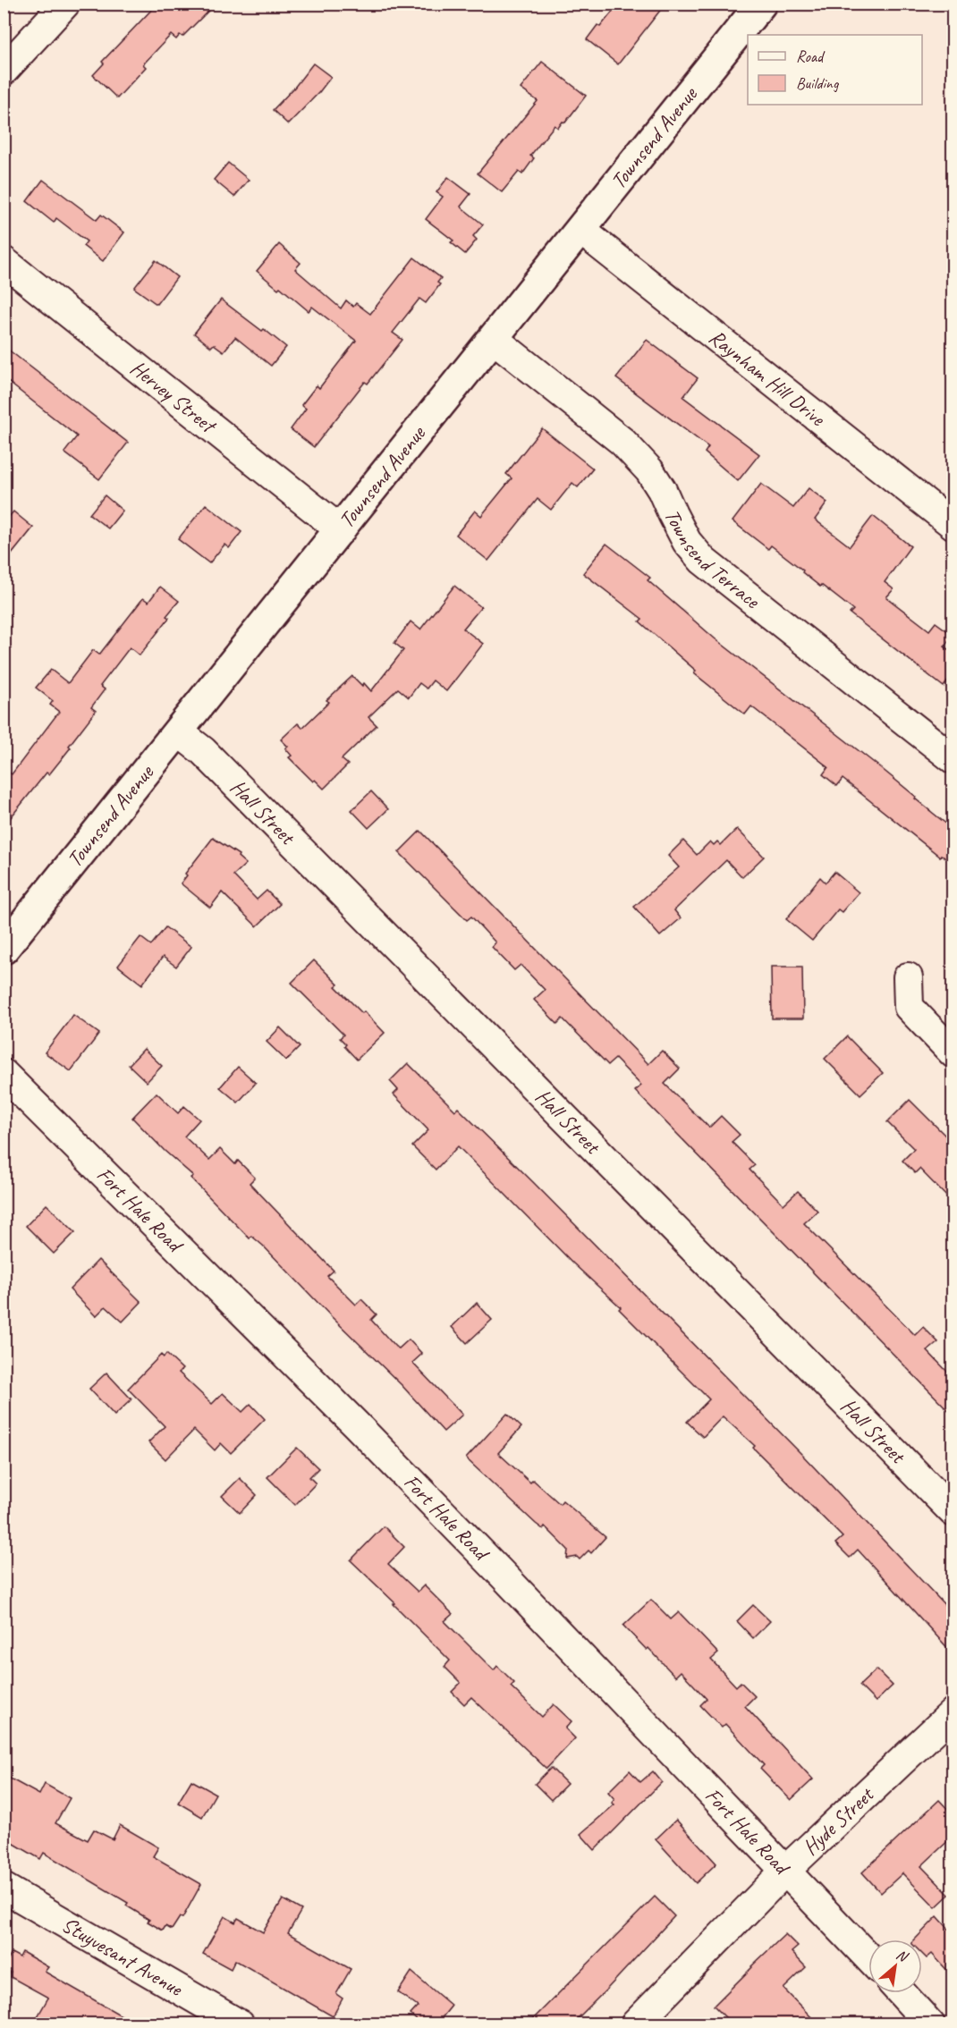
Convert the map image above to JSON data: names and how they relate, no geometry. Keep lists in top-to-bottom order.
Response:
{
  "streets": {
    "main road": ["Townsend Avenue"],
    "street": [
      "Raynham Hill Drive",
      "Hervey Street",
      "Townsend Terrace",
      "Hall Street",
      "Fort Hale Road",
      "Hyde Street",
      "Stuyvesant Avenue"
    ]
  },
  "crossings": [
    ["Townsend Avenue", "Raynham Hill Drive"],
    ["Townsend Avenue", "Hervey Street"],
    ["Townsend Avenue", "Townsend Terrace"],
    ["Townsend Avenue", "Hall Street"],
    ["Fort Hale Road", "Hyde Street"]
  ],
  "legend": ["Road", "Building"],
  "north": "top right"
}
